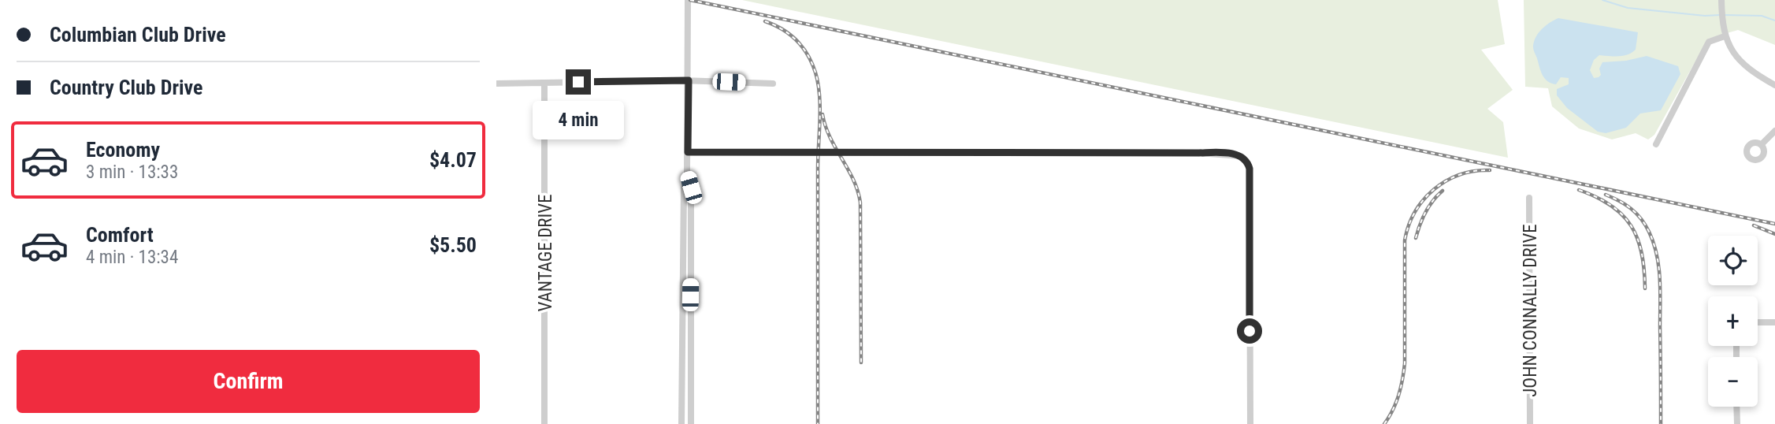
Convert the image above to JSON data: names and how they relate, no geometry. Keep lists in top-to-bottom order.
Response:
{
  "streets": {
    "street": ["VANTAGE DRIVE", "JOHN CONNALLY DRIVE"]
  },
  "page": {
    "banner": ["Columbian Club Drive", "Country Club Drive"],
    "bubble": "4 min",
    "list": [
      {
        "name": "Economy",
        "note": "3 min · 13:33",
        "value": "$4.07"
      },
      {
        "name": "Comfort",
        "note": "4 min · 13:34",
        "value": "$5.50"
      }
    ],
    "map_buttons": ["+", "−"],
    "buttons": "Confirm"
  }
}
